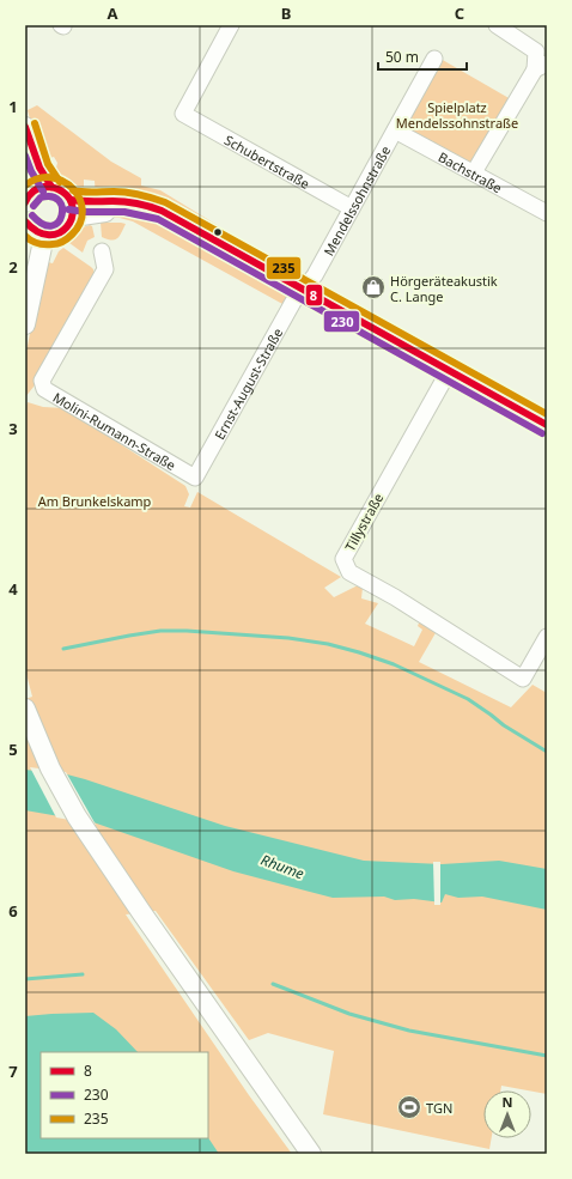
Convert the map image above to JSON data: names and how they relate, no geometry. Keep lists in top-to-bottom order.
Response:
{
  "streets": {
    "street": [
      "Schubertstraße",
      "Bachstraße",
      "Mendelssohnstraße",
      "Ernst-August-Straße",
      "Molini-Rumann-Straße",
      "Tillystraße"
    ]
  },
  "crossings": [
    ["Schubertstraße", "Mendelssohnstraße"],
    ["Bachstraße", "Mendelssohnstraße"],
    ["Mendelssohnstraße", "Ernst-August-Straße"],
    ["Ernst-August-Straße", "Molini-Rumann-Straße"]
  ],
  "water": ["Rhume"],
  "parks": ["Spielplatz Mendelssohnstraße", "Am Brunkelskamp"],
  "places": {
    "shop": ["Hörgeräteakustik C. Lange"],
    "sports": ["TGN"]
  },
  "lines": ["transit line 235", "transit line 8", "transit line 230"],
  "legend": ["8", "230", "235"],
  "scale_bar": "50 m",
  "north": "top",
  "grid": {
    "columns": ["A", "B", "C"],
    "rows": [
      "1",
      "2",
      "3",
      "4",
      "5",
      "6",
      "7"
    ]
  }
}
